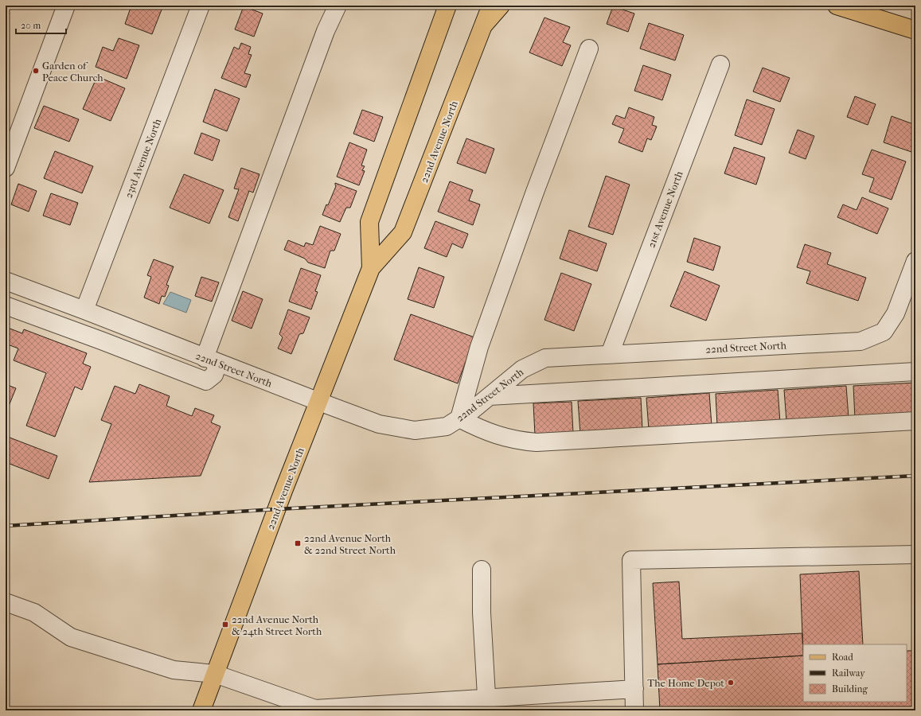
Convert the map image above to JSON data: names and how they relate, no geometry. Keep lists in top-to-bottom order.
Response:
{
  "streets": {
    "main road": ["22nd Avenue North"],
    "street": ["23rd Avenue North", "21st Avenue North", "22nd Street North"]
  },
  "crossings": [
    ["22nd Avenue North", "22nd Street North"],
    ["23rd Avenue North", "22nd Street North"],
    ["21st Avenue North", "22nd Street North"]
  ],
  "places": {
    "other": ["Garden of Peace Church", "The Home Depot"],
    "transit": ["22nd Avenue North & 22nd Street North", "22nd Avenue North & 24th Street North"]
  },
  "legend": ["Road", "Railway", "Building"],
  "scale_bar": "20 m"
}
